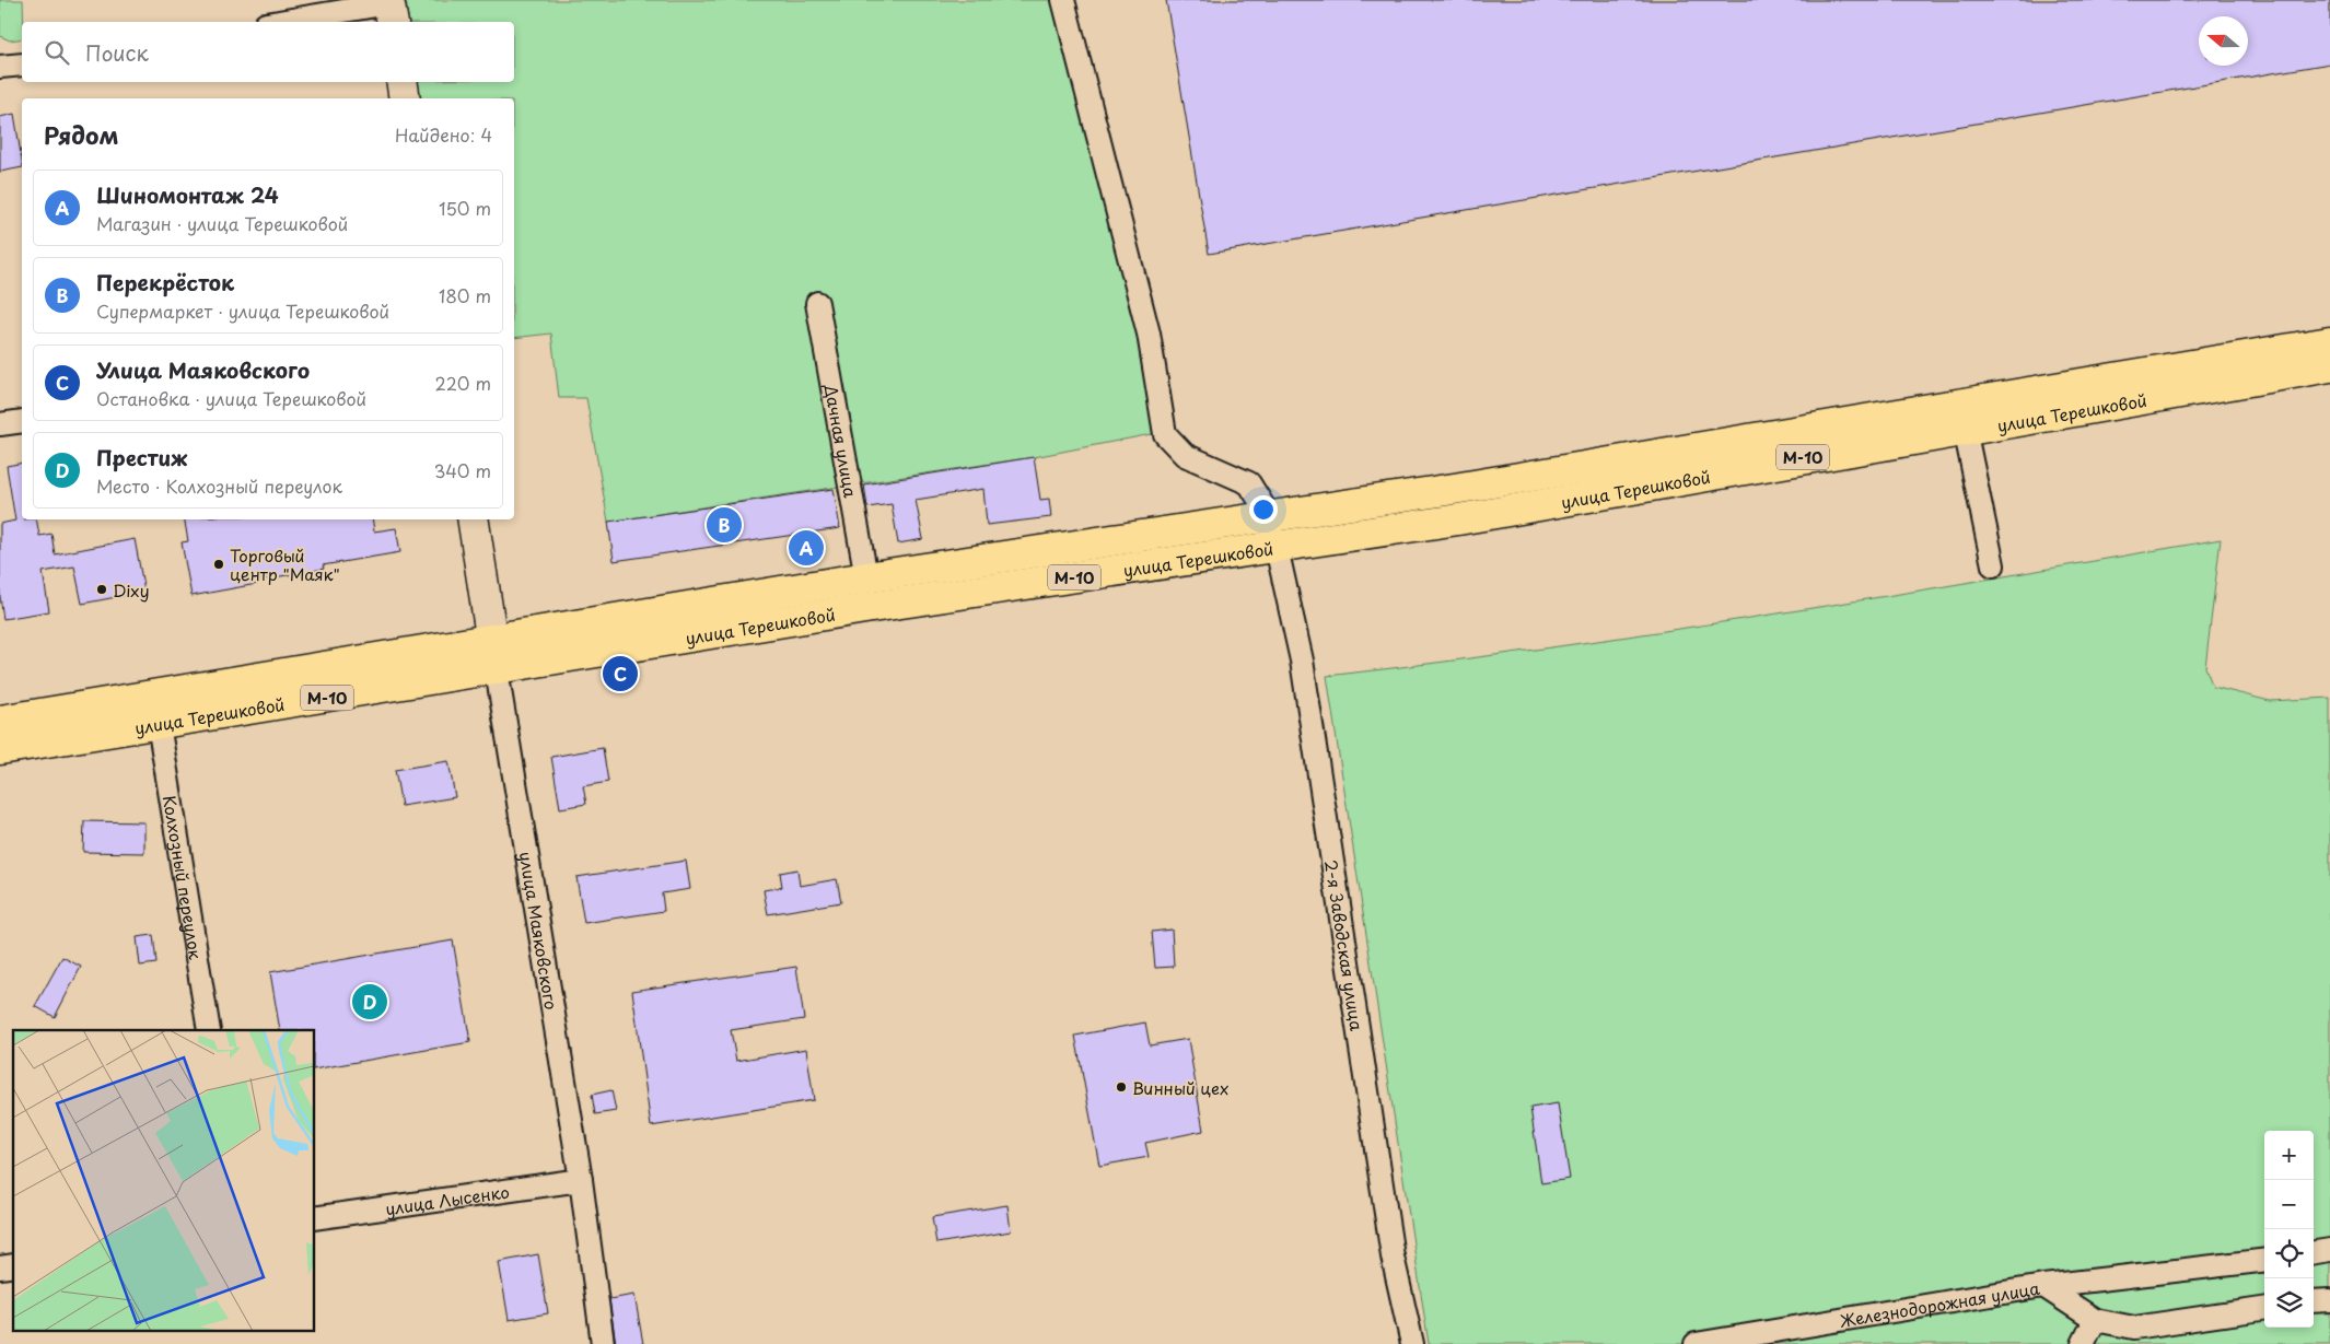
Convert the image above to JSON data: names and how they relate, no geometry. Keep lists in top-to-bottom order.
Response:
{
  "streets": {
    "highway": ["улица Терешковой", "М-10"],
    "street": [
      "Дачная улица",
      "Колхозный переулок",
      "улица Маяковского",
      "2-я Заводская улица",
      "улица Лысенко",
      "Железнодорожная улица"
    ]
  },
  "crossings": [
    ["улица Терешковой", "Дачная улица"],
    ["улица Терешковой", "Колхозный переулок"],
    ["улица Терешковой", "улица Маяковского"],
    ["улица Терешковой", "2-я Заводская улица"],
    ["улица Маяковского", "улица Лысенко"]
  ],
  "places": ["Торговый центр \"Маяк\"", "Dixy", "Винный цех"],
  "north": "left",
  "page": {
    "search": "Поиск",
    "heading": ["Рядом", "Найдено: 4"],
    "list": [
      {
        "mark": "A",
        "name": "Шиномонтаж 24",
        "note": "Магазин · улица Терешковой",
        "value": "150 m"
      },
      {
        "mark": "B",
        "name": "Перекрёсток",
        "note": "Супермаркет · улица Терешковой",
        "value": "180 m"
      },
      {
        "mark": "C",
        "name": "Улица Маяковского",
        "note": "Остановка · улица Терешковой",
        "value": "220 m"
      },
      {
        "mark": "D",
        "name": "Престиж",
        "note": "Место · Колхозный переулок",
        "value": "340 m"
      }
    ],
    "pins": [
      "B",
      "A",
      "C",
      "D"
    ],
    "map_buttons": ["+", "−"]
  }
}
